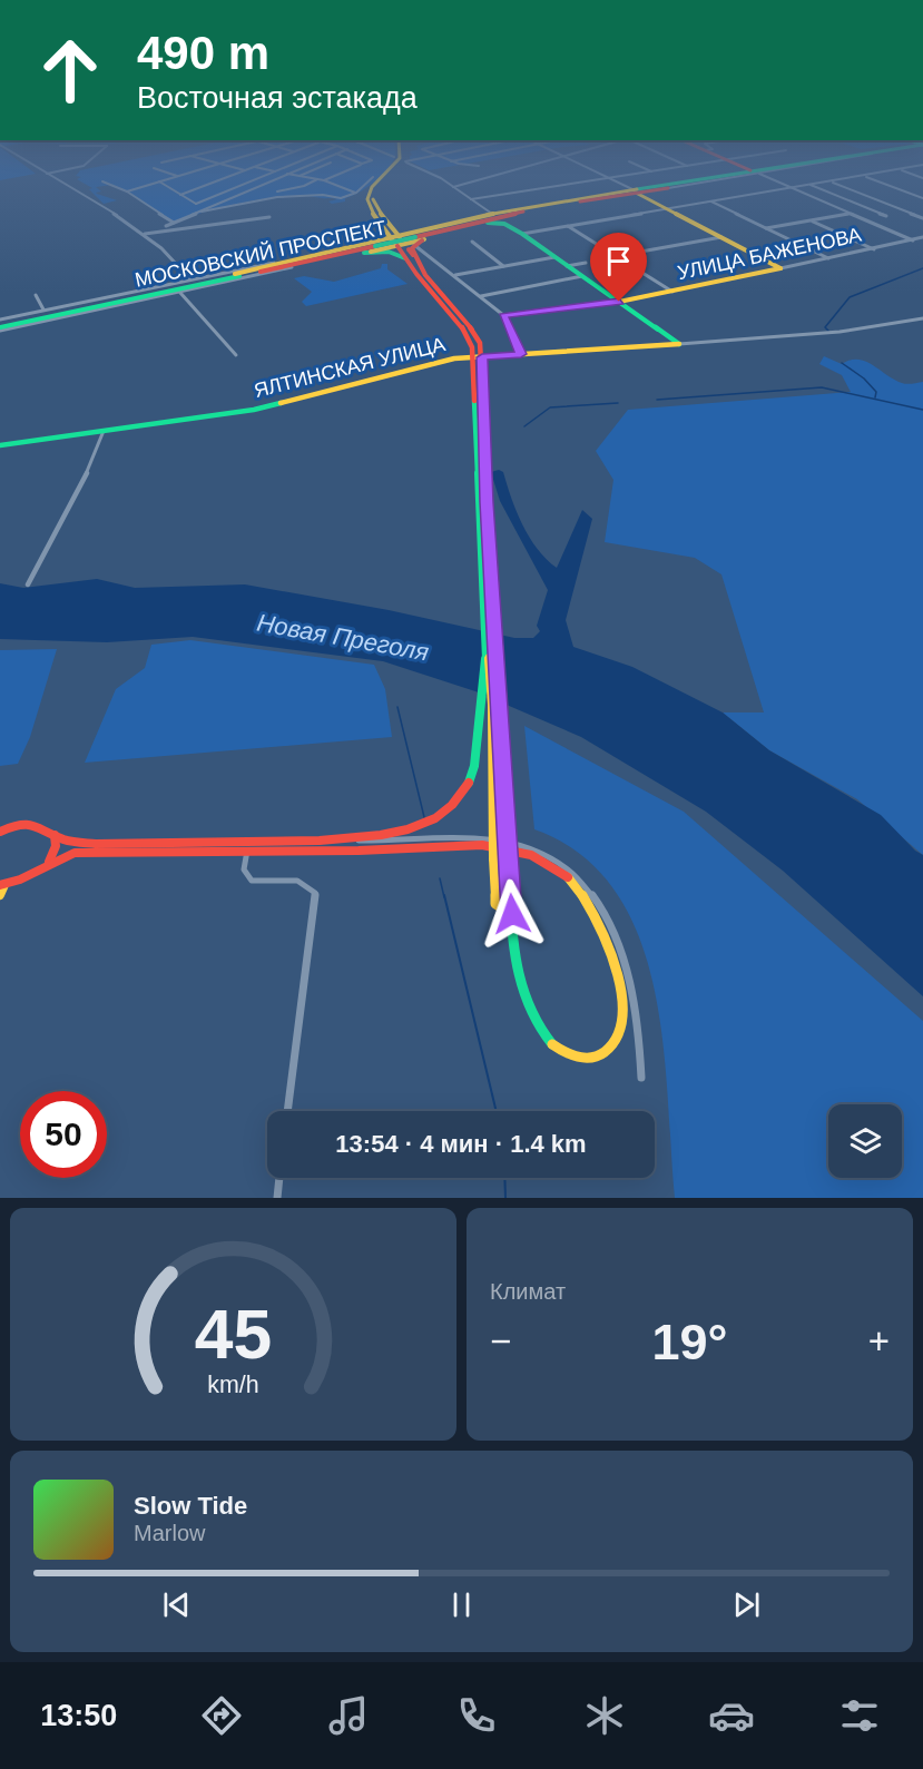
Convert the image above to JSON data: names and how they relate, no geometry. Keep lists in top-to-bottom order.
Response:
{
  "streets": {
    "main road": ["МОСКОВСКИЙ ПРОСПЕКТ", "УЛИЦА БАЖЕНОВА", "ЯЛТИНСКАЯ УЛИЦА"]
  },
  "water": ["Новая Преголя"],
  "page": {
    "turn": ["490 m", "Восточная эстакада"],
    "limit": "50",
    "trip": "13:54 · 4 мин · 1.4 km",
    "tile": "Климат",
    "heat": ["−", "19°", "+"],
    "song": ["Slow Tide", "Marlow"],
    "tabs": "13:50",
    "gauge": ["45", "km/h"]
  }
}
